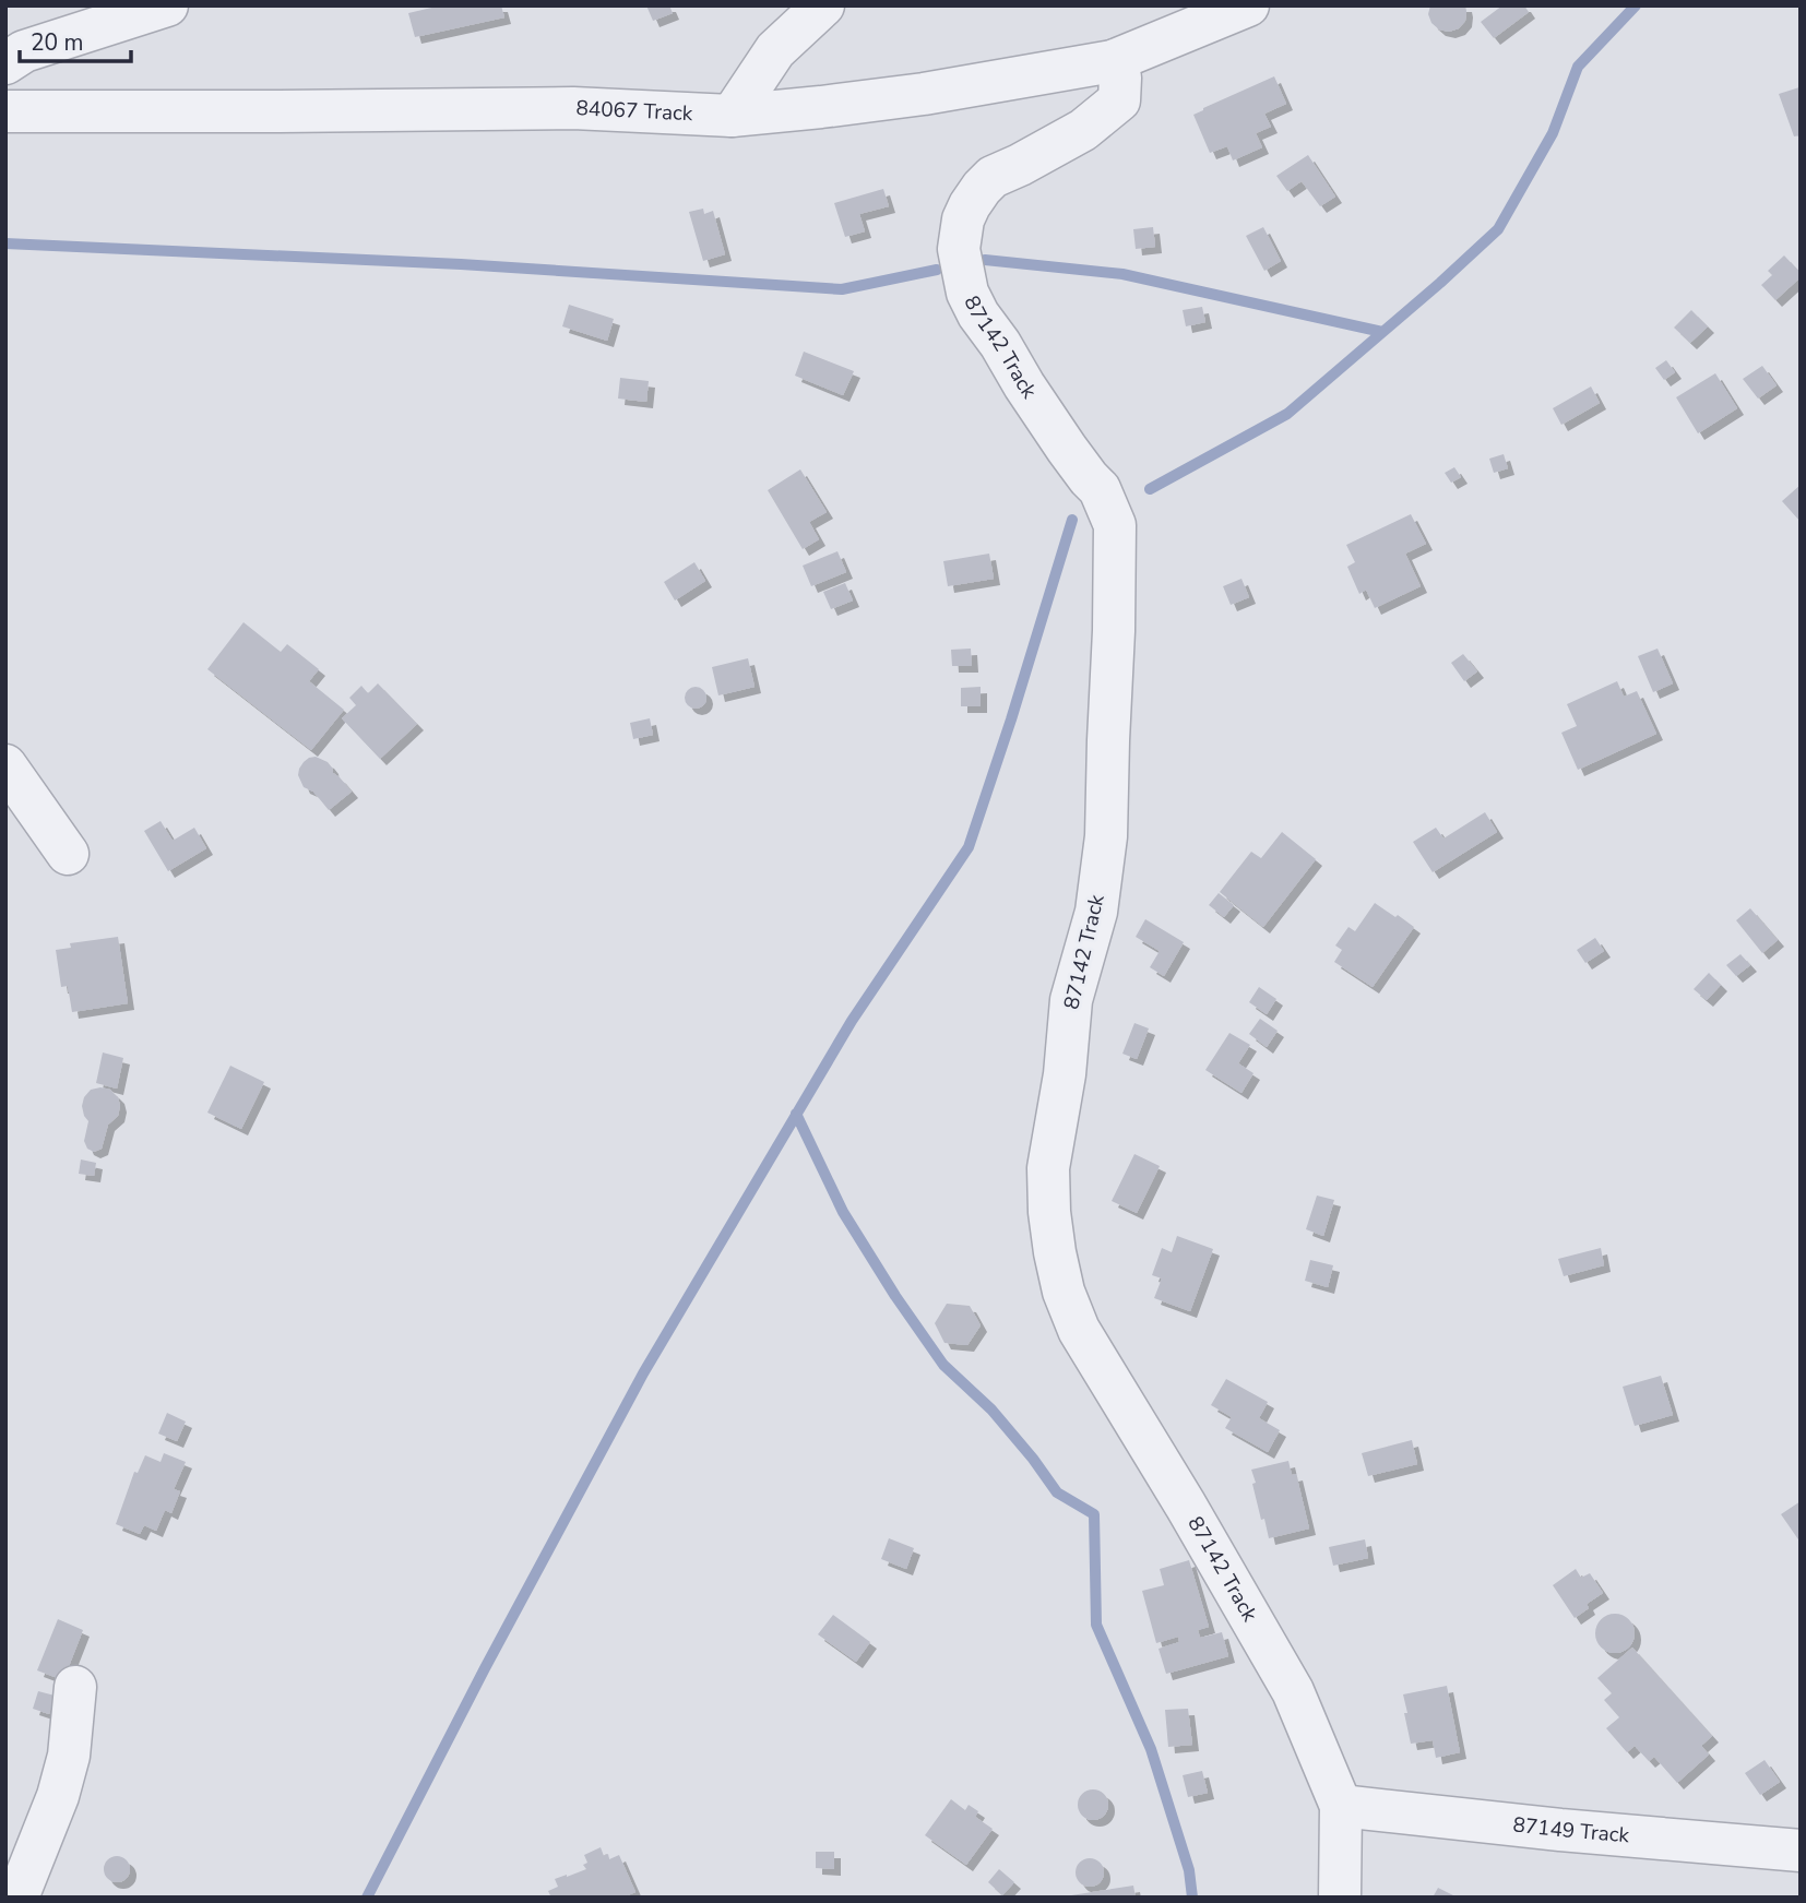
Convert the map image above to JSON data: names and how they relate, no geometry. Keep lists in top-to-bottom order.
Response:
{
  "streets": {
    "street": ["84067 Track", "87142 Track", "87149 Track"]
  },
  "crossings": [
    ["84067 Track", "87142 Track"],
    ["87142 Track", "87149 Track"]
  ],
  "scale_bar": "20 m"
}
